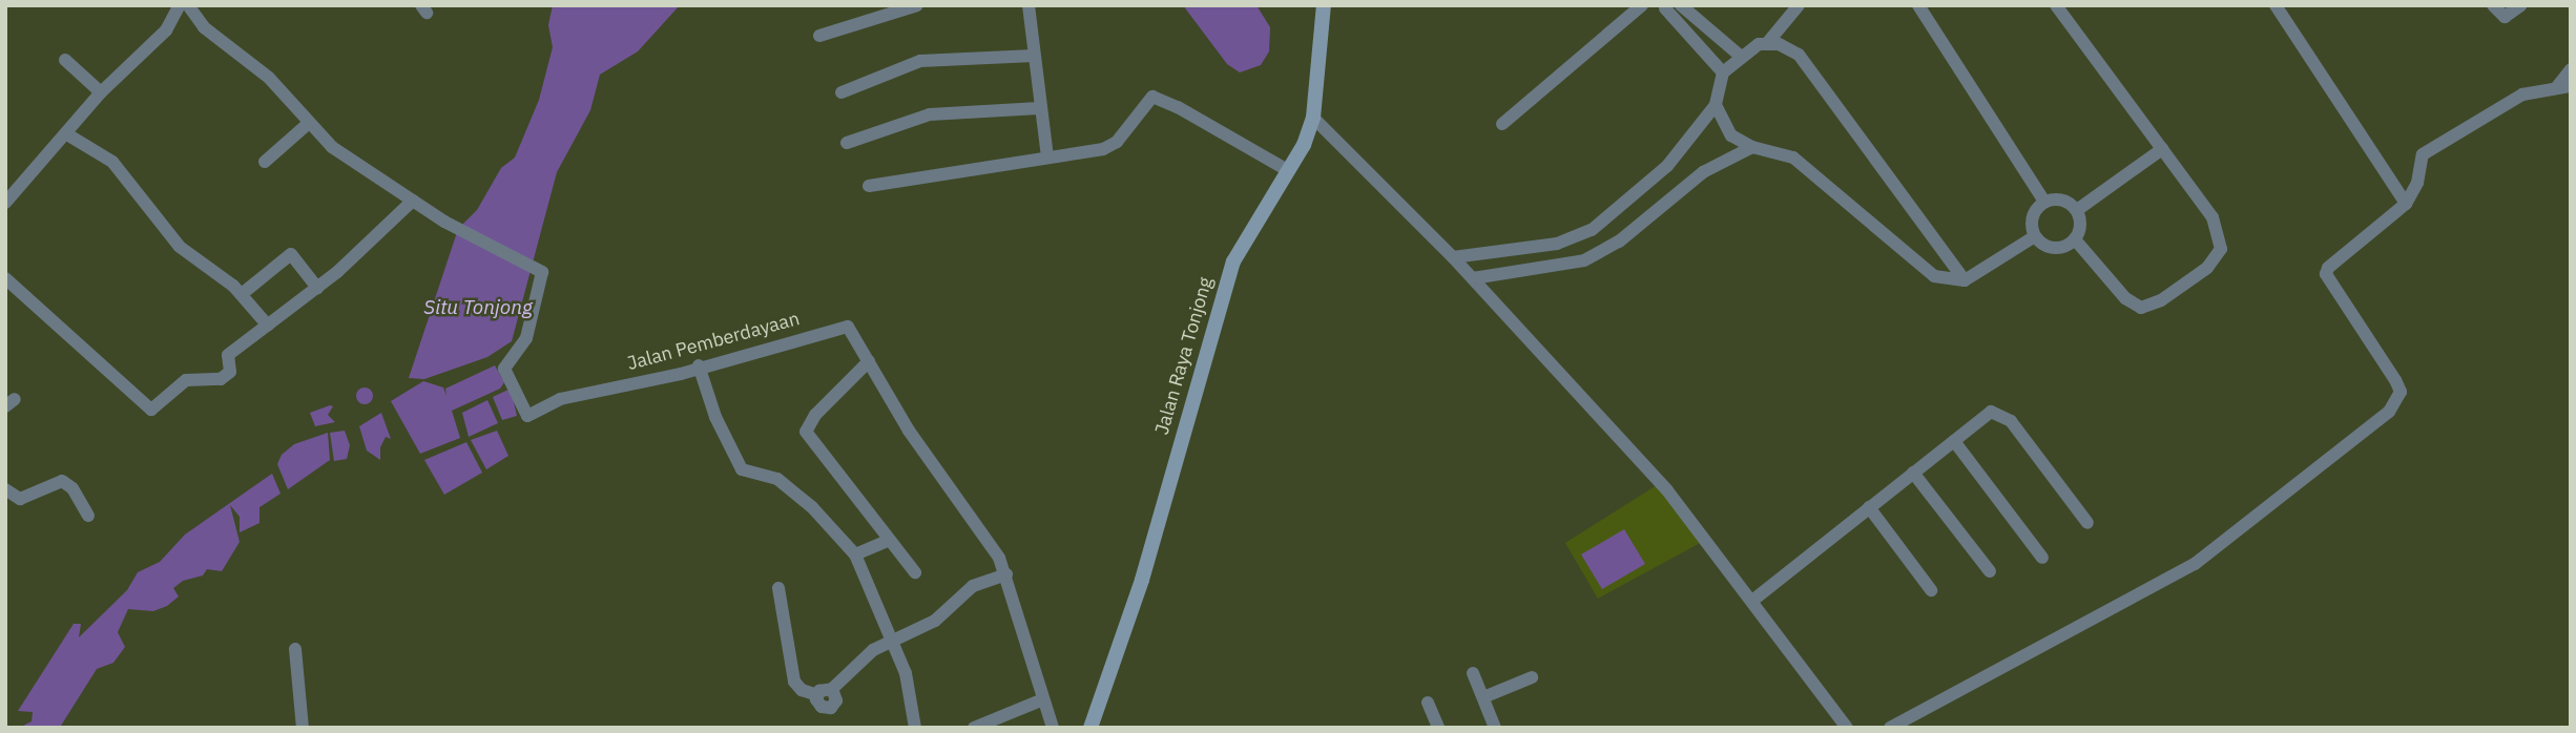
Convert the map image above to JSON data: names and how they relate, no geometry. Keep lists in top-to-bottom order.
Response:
{
  "streets": {
    "main road": ["Jalan Raya Tonjong"],
    "street": ["Jalan Pemberdayaan"]
  },
  "water": ["Situ Tonjong"]
}
